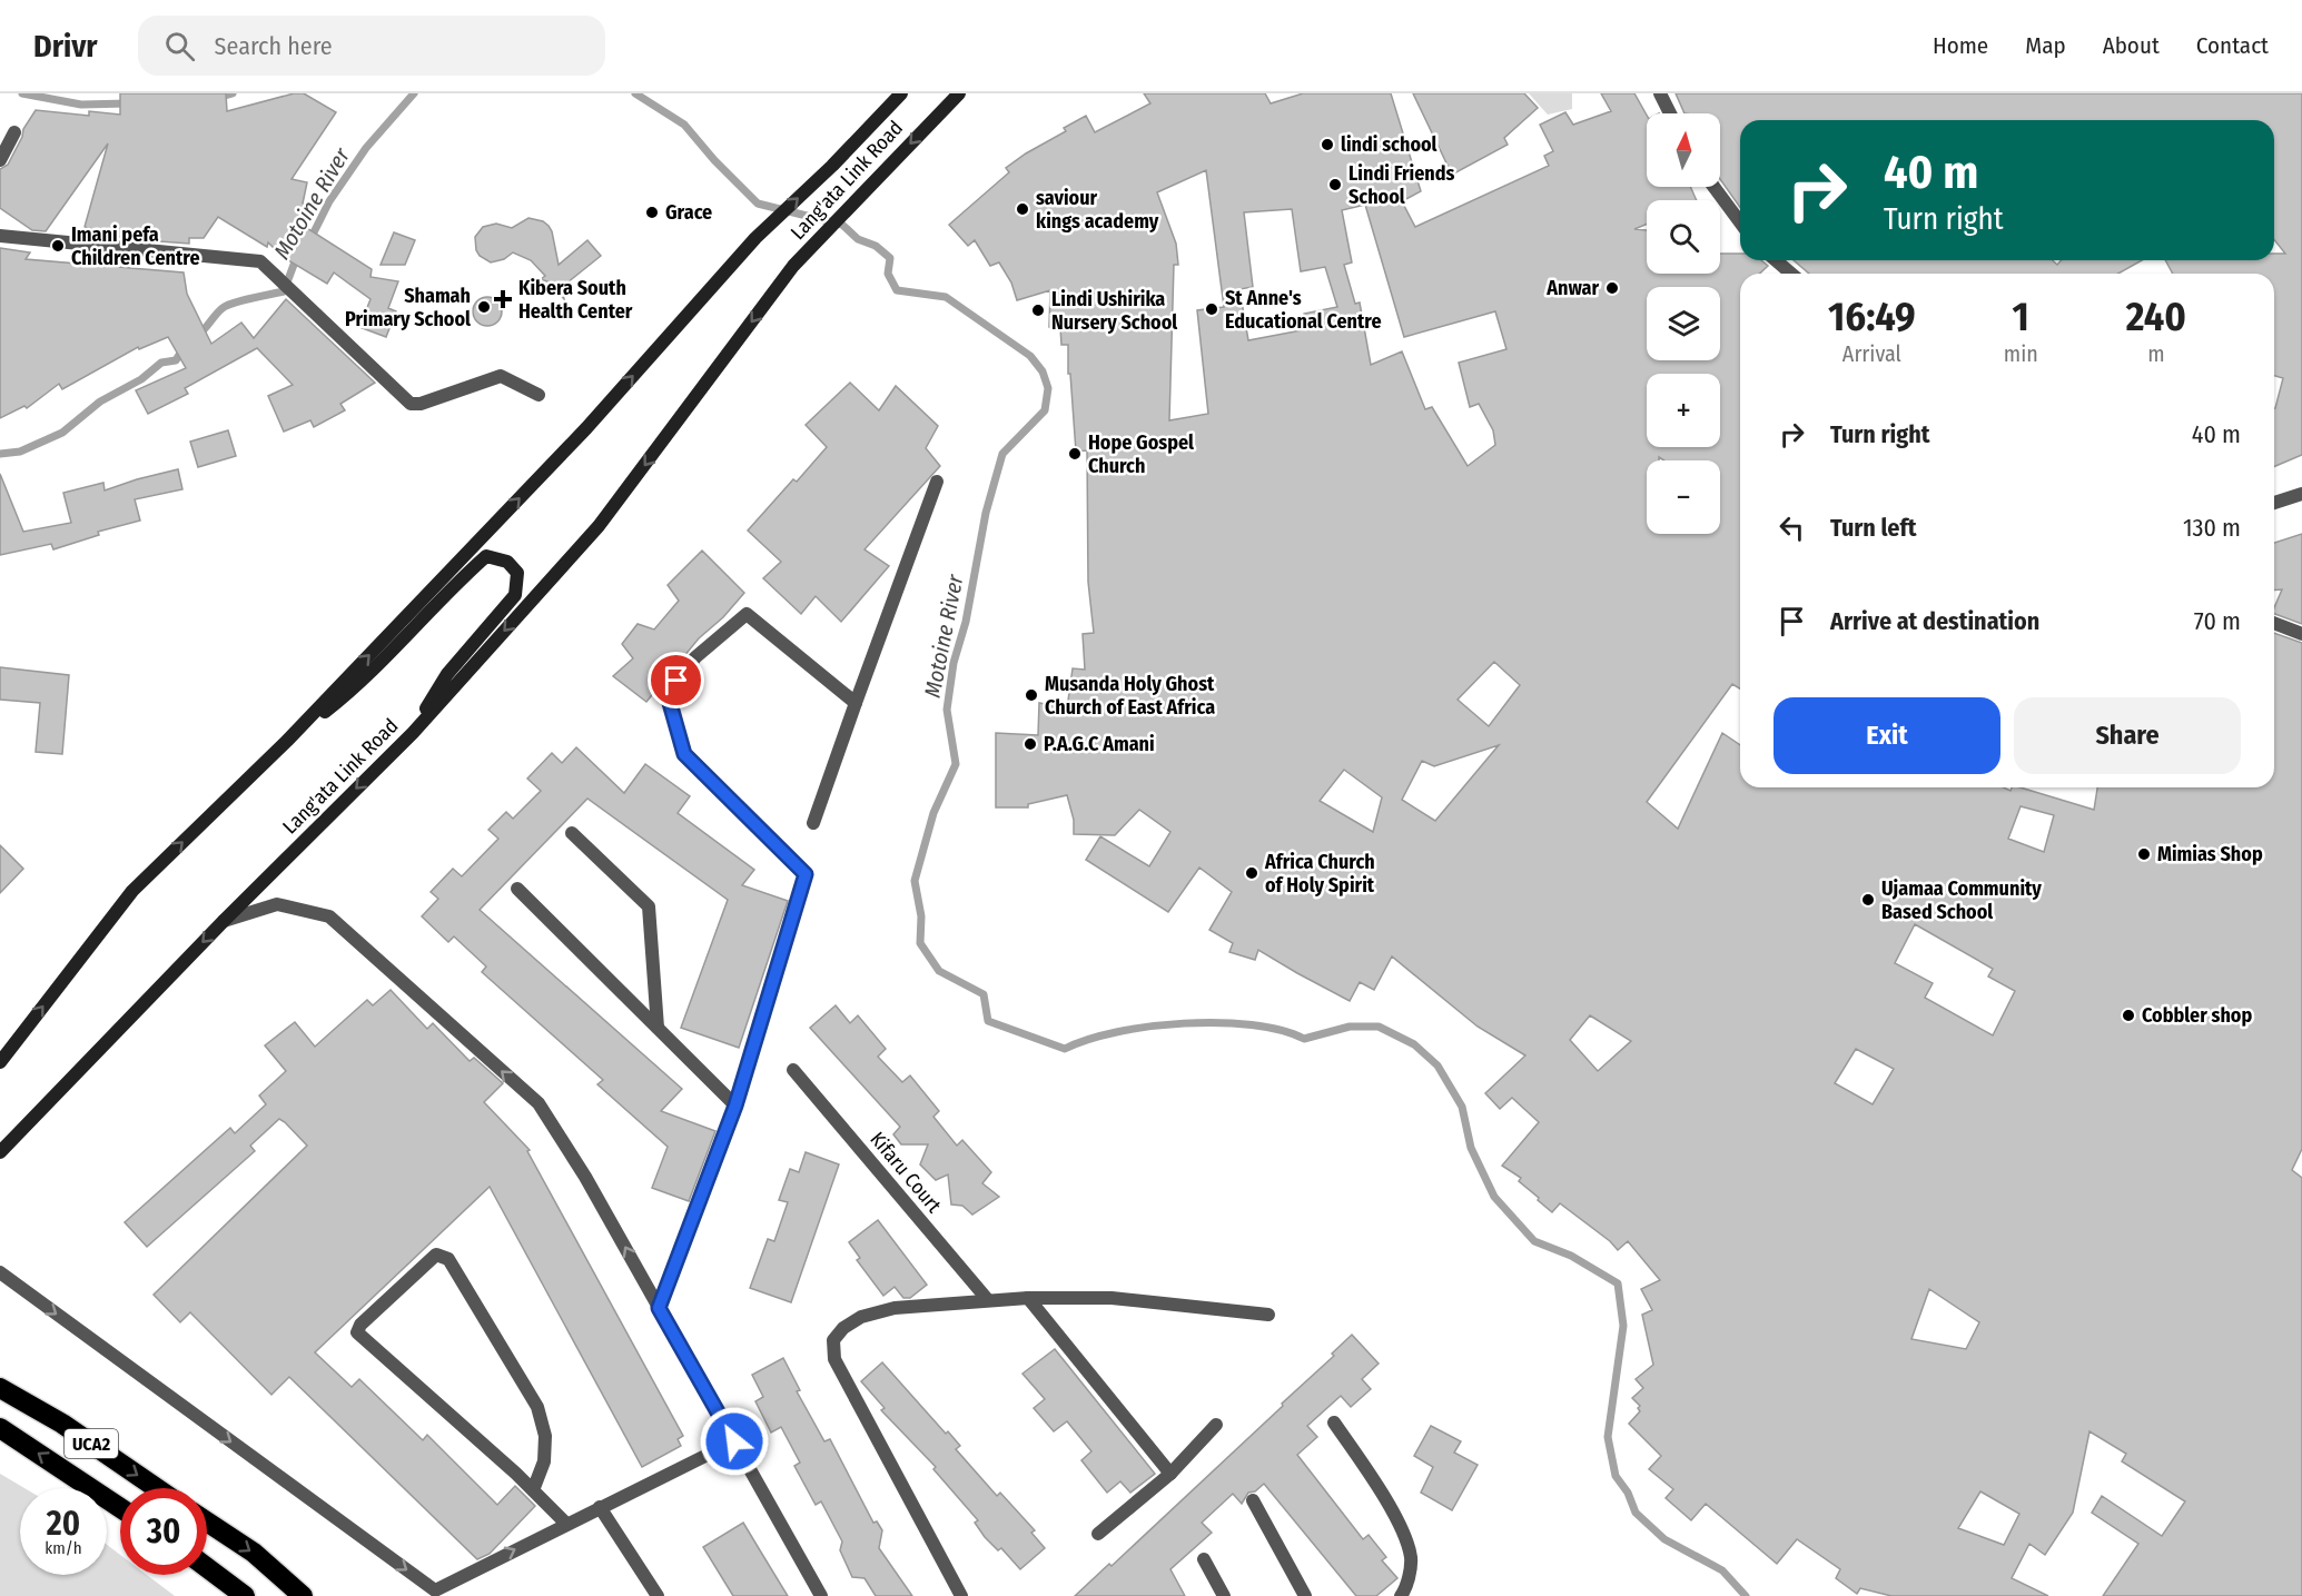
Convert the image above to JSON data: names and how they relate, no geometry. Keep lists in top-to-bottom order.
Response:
{
  "streets": {
    "highway": ["UCA2"],
    "main road": ["Lang'ata Link Road"],
    "street": ["Kifaru Court"]
  },
  "water": ["Motoine River"],
  "places": {
    "other": [
      "lindi school",
      "Lindi Friends School",
      "saviour kings academy",
      "Grace",
      "Imani pefa Children Centre",
      "Anwar",
      "Shamah Primary School",
      "St Anne's Educational Centre",
      "Lindi Ushirika Nursery School",
      "Hope Gospel Church",
      "Musanda Holy Ghost Church of East Africa",
      "P.A.G.C Amani",
      "Mimias Shop",
      "Africa Church of Holy Spirit",
      "Ujamaa Community Based School",
      "Cobbler shop"
    ],
    "health": ["Kibera South Health Center"]
  },
  "north": "top",
  "page": {
    "header": "Drivr",
    "search": "Search here",
    "nav": [
      "Home",
      "Map",
      "About",
      "Contact"
    ],
    "map_buttons": ["+", "−"],
    "turn": ["40 m", "Turn right"],
    "eta": [
      "16:49",
      "Arrival",
      "1",
      "min",
      "240",
      "m"
    ],
    "list": [
      {
        "name": "Turn right",
        "value": "40 m"
      },
      {
        "name": "Turn left",
        "value": "130 m"
      },
      {
        "name": "Arrive at destination",
        "value": "70 m"
      }
    ],
    "buttons": ["Exit", "Share"],
    "speed": "20 km/h",
    "limit": "30"
  }
}
